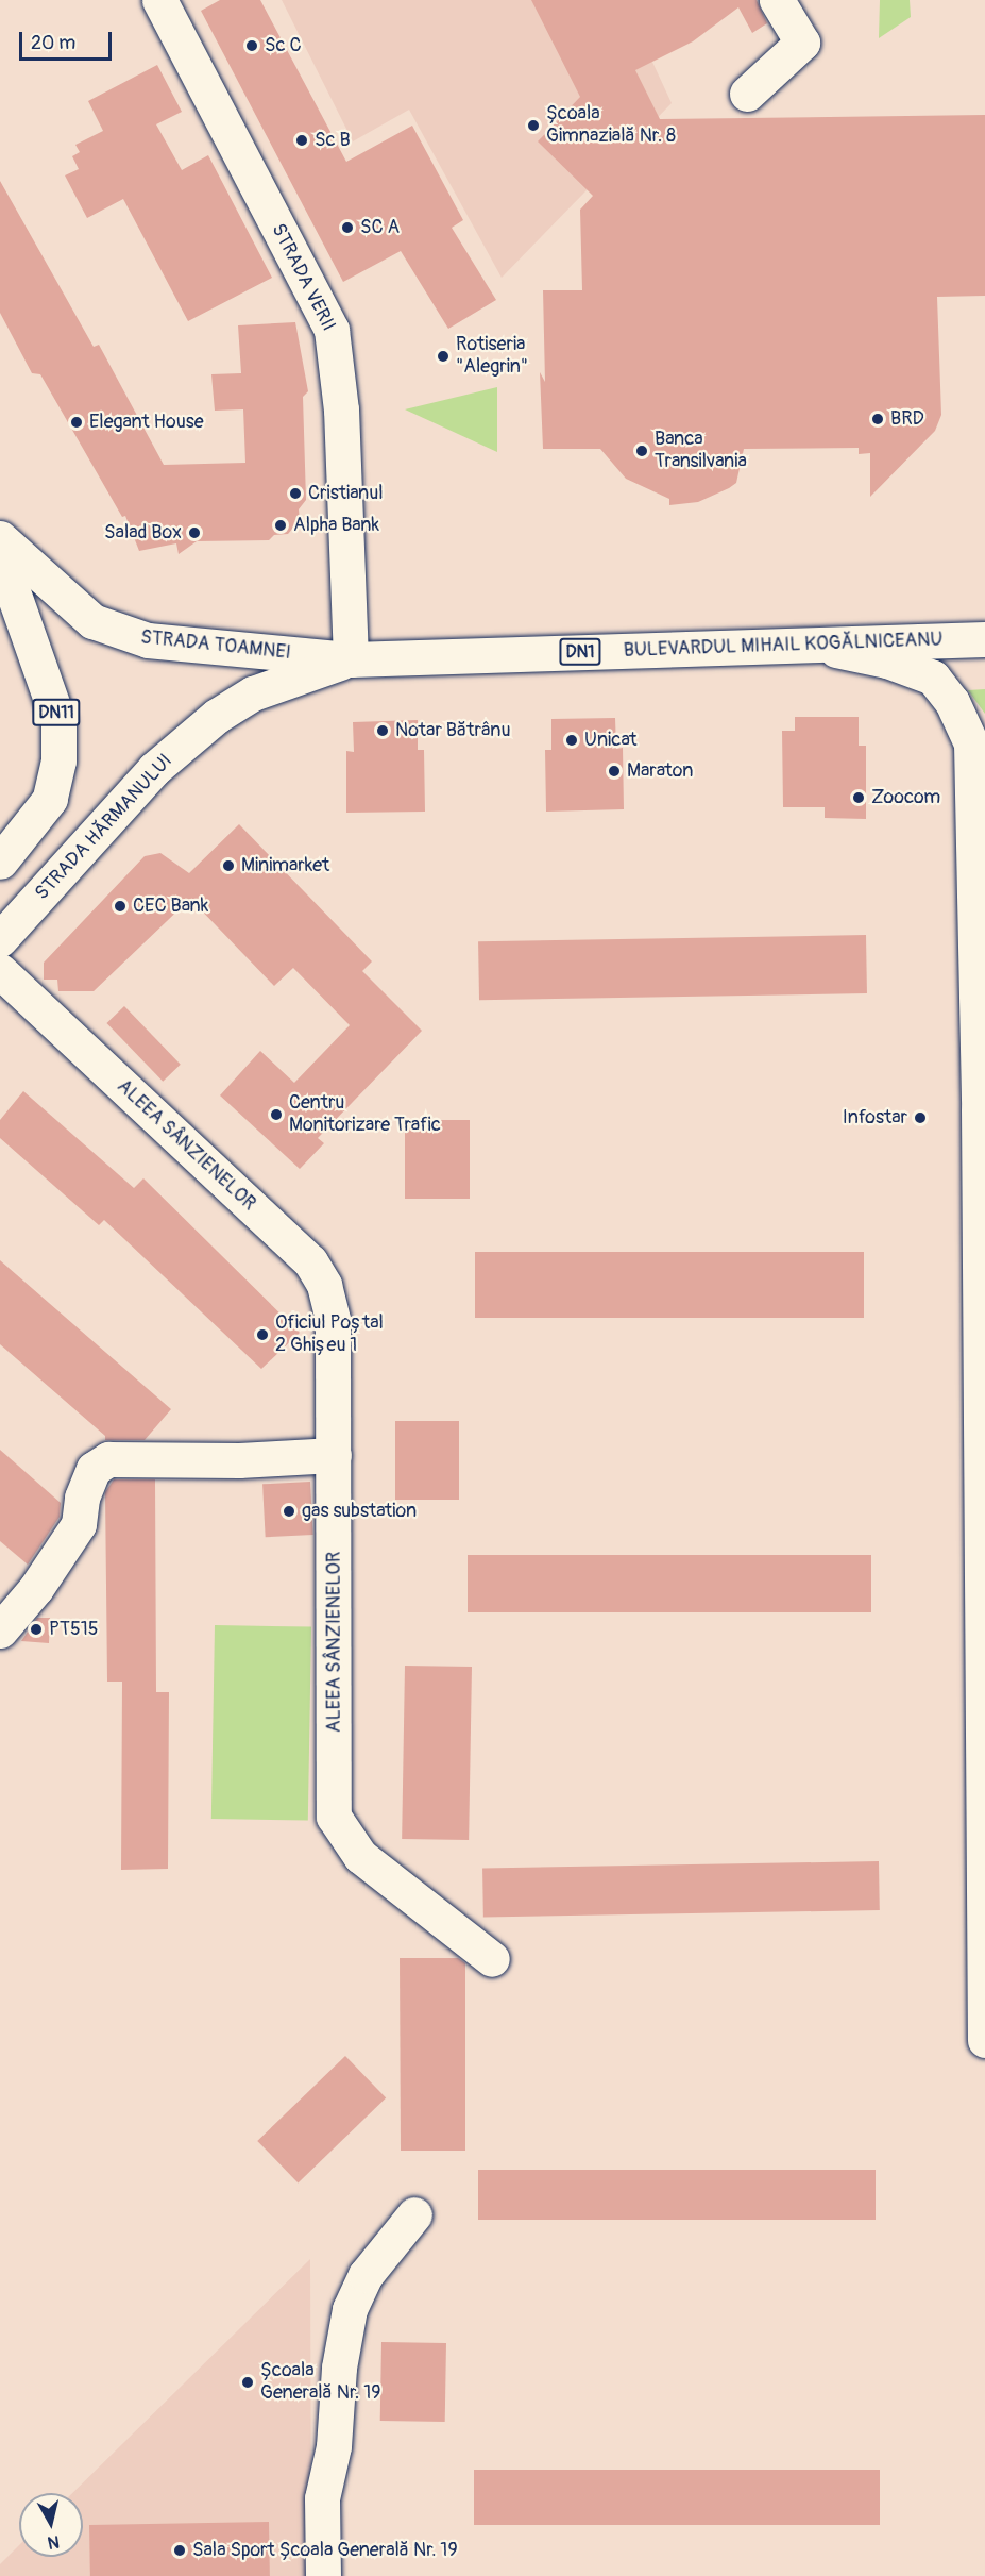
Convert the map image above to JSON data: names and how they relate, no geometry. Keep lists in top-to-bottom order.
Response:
{
  "streets": {
    "main road": [
      "STRADA VERII",
      "STRADA TOAMNEI",
      "BULEVARDUL MIHAIL KOGĂLNICEANU",
      "DN1",
      "DN11",
      "STRADA HĂRMANULUI",
      "ALEEA SÂNZIENELOR"
    ]
  },
  "crossings": [
    ["STRADA VERII", "STRADA TOAMNEI"],
    ["STRADA VERII", "BULEVARDUL MIHAIL KOGĂLNICEANU"],
    ["STRADA VERII", "STRADA HĂRMANULUI"],
    ["STRADA TOAMNEI", "BULEVARDUL MIHAIL KOGĂLNICEANU"],
    ["STRADA TOAMNEI", "STRADA HĂRMANULUI"],
    ["BULEVARDUL MIHAIL KOGĂLNICEANU", "STRADA HĂRMANULUI"]
  ],
  "places": [
    "Sc C",
    "Școala Gimnazială Nr. 8",
    "Sc B",
    "SC A",
    "Rotiseria \"Alegrin\"",
    "BRD",
    "Elegant House",
    "Banca Transilvania",
    "Cristianul",
    "Alpha Bank",
    "Salad Box",
    "Notar Bătrânu",
    "Unicat",
    "Maraton",
    "Zoocom",
    "Minimarket",
    "CEC Bank",
    "Centru Monitorizare Trafic",
    "Infostar",
    "Oficiul Poștal 2 Ghișeu 1",
    "gas substation",
    "PT515",
    "Școala Generală Nr. 19",
    "Sala Sport Școala Generală Nr. 19"
  ],
  "scale_bar": "20 m",
  "north": "bottom"
}
